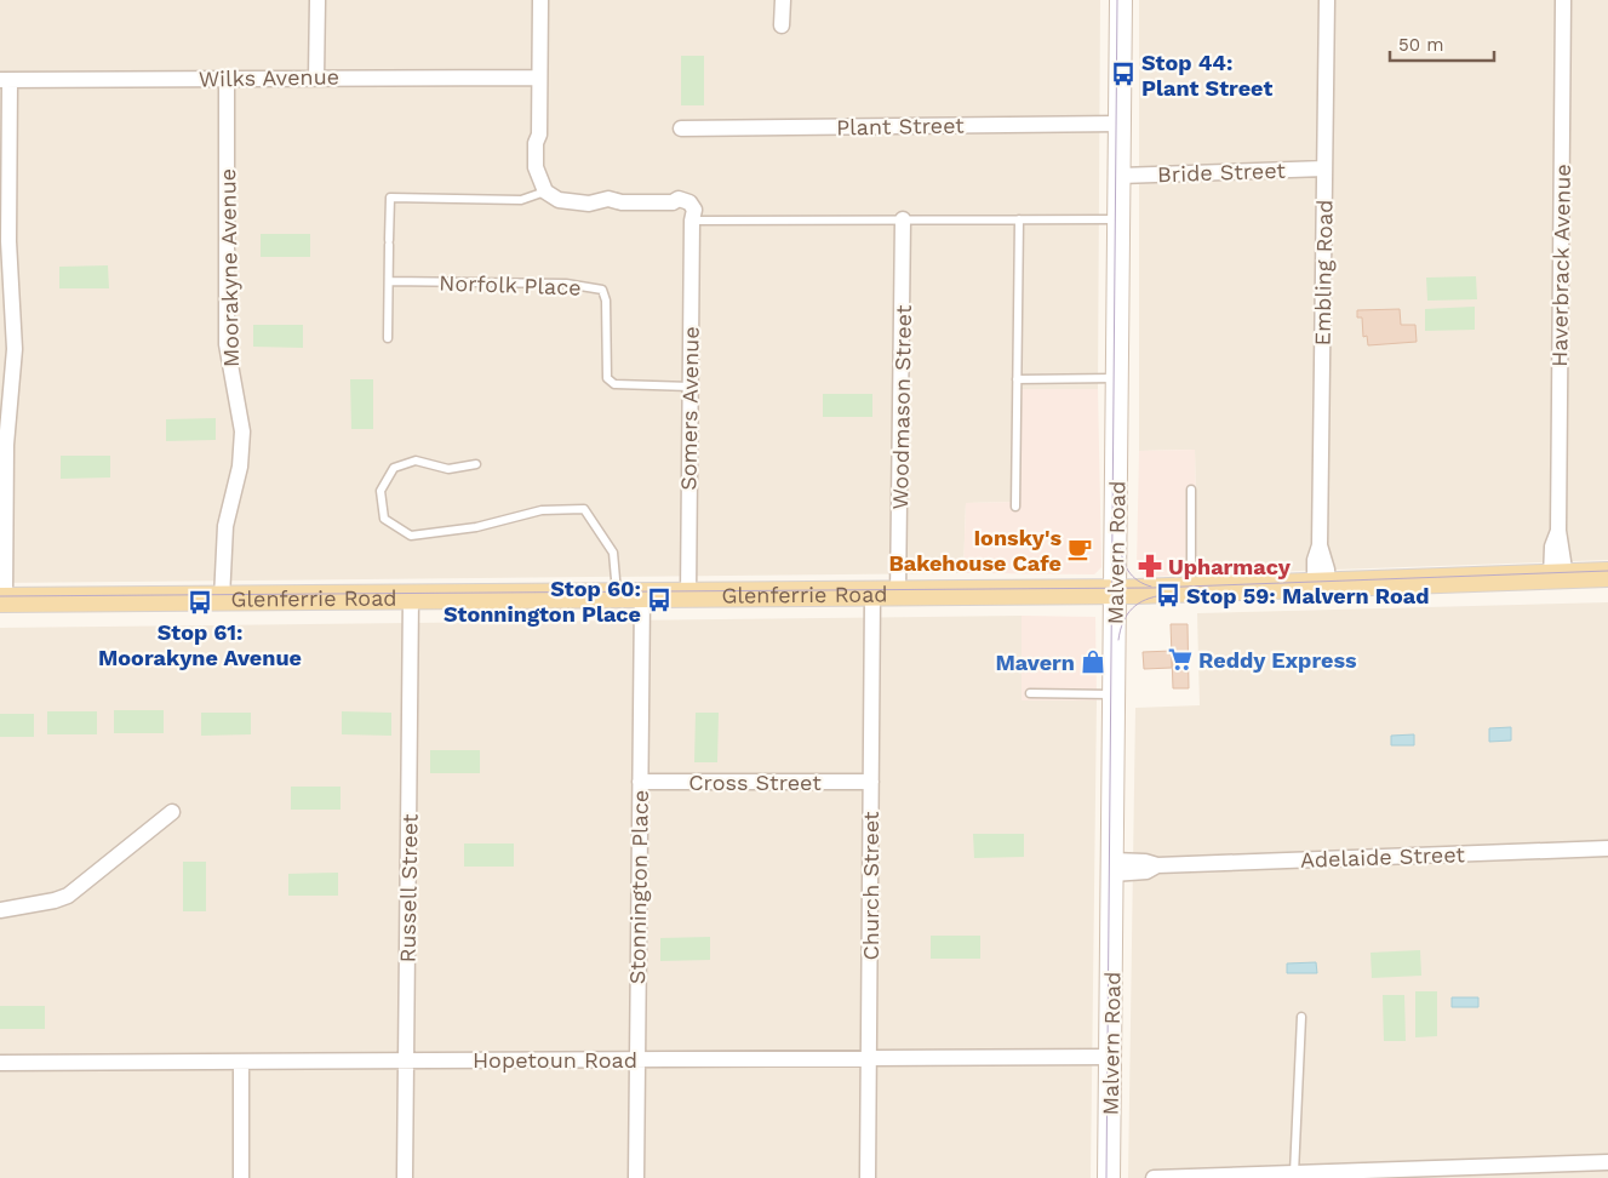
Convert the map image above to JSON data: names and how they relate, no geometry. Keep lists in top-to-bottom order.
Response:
{
  "streets": {
    "main road": ["Malvern Road", "Glenferrie Road"],
    "street": [
      "Wilks Avenue",
      "Plant Street",
      "Bride Street",
      "Haverbrack Avenue",
      "Moorakyne Avenue",
      "Embling Road",
      "Woodmason Street",
      "Somers Avenue",
      "Cross Street",
      "Adelaide Street",
      "Church Street",
      "Stonnington Place",
      "Russell Street",
      "Hopetoun Road"
    ],
    "lane": ["Norfolk Place"]
  },
  "crossings": [
    ["Wilks Avenue", "Moorakyne Avenue"],
    ["Plant Street", "Malvern Road"],
    ["Bride Street", "Embling Road"],
    ["Bride Street", "Malvern Road"],
    ["Haverbrack Avenue", "Glenferrie Road"],
    ["Moorakyne Avenue", "Glenferrie Road"],
    ["Embling Road", "Glenferrie Road"],
    ["Norfolk Place", "Somers Avenue"],
    ["Woodmason Street", "Glenferrie Road"],
    ["Somers Avenue", "Glenferrie Road"],
    ["Malvern Road", "Glenferrie Road"],
    ["Malvern Road", "Adelaide Street"],
    ["Malvern Road", "Hopetoun Road"],
    ["Glenferrie Road", "Church Street"],
    ["Glenferrie Road", "Stonnington Place"],
    ["Glenferrie Road", "Russell Street"],
    ["Cross Street", "Church Street"],
    ["Cross Street", "Stonnington Place"],
    ["Church Street", "Hopetoun Road"],
    ["Stonnington Place", "Hopetoun Road"],
    ["Russell Street", "Hopetoun Road"]
  ],
  "places": {
    "bus stop": [
      "Stop 44: Plant Street",
      "Stop 59: Malvern Road",
      "Stop 60: Stonnington Place",
      "Stop 61: Moorakyne Avenue"
    ],
    "cafe": ["Ionsky's Bakehouse Cafe"],
    "pharmacy": ["Upharmacy"],
    "supermarket": ["Reddy Express"],
    "shop": ["Mavern"]
  },
  "scale_bar": "50 m"
}
